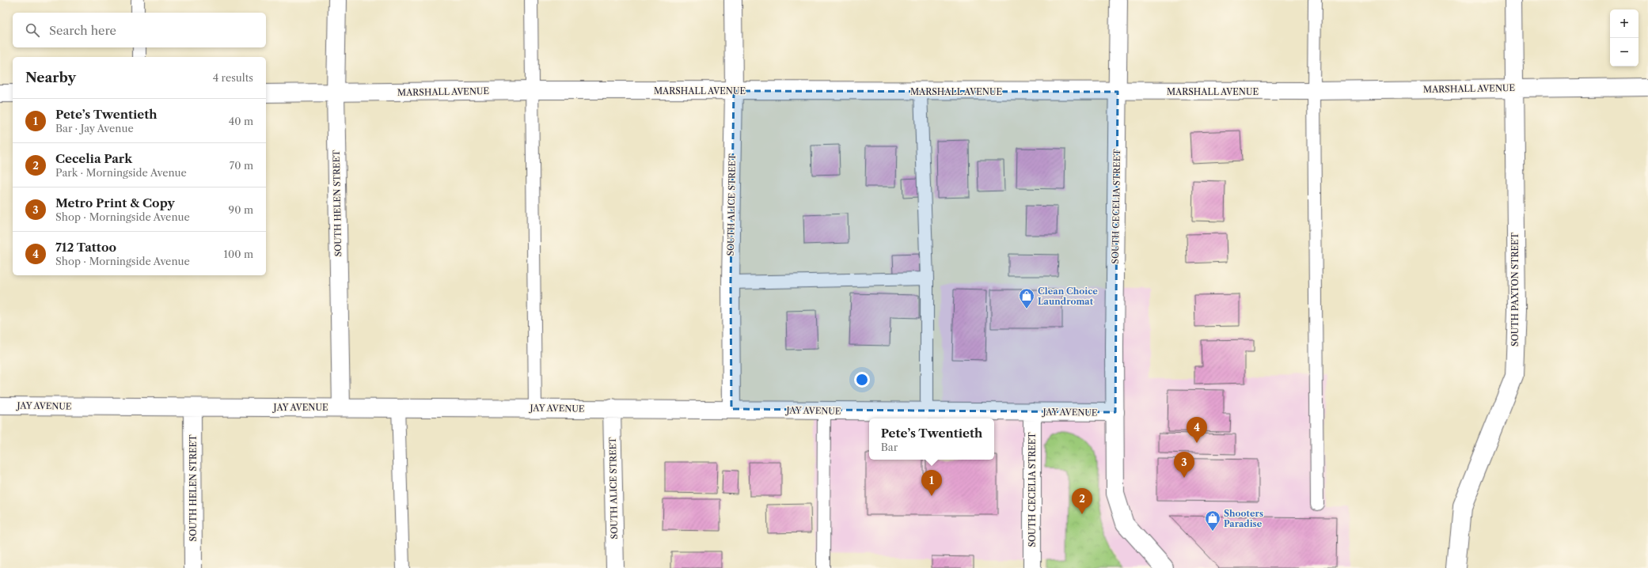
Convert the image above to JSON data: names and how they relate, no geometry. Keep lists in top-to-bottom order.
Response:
{
  "streets": {
    "street": [
      "MARSHALL AVENUE",
      "SOUTH HELEN STREET",
      "SOUTH ALICE STREET",
      "SOUTH CECELIA STREET",
      "SOUTH PAXTON STREET",
      "JAY AVENUE"
    ]
  },
  "crossings": [
    ["MARSHALL AVENUE", "SOUTH HELEN STREET"],
    ["MARSHALL AVENUE", "SOUTH ALICE STREET"],
    ["MARSHALL AVENUE", "SOUTH CECELIA STREET"],
    ["MARSHALL AVENUE", "SOUTH PAXTON STREET"],
    ["SOUTH HELEN STREET", "JAY AVENUE"],
    ["SOUTH ALICE STREET", "JAY AVENUE"],
    ["SOUTH CECELIA STREET", "JAY AVENUE"]
  ],
  "places": {
    "shop": ["Clean Choice Laundromat", "Shooters Paradise"]
  },
  "page": {
    "map_buttons": ["+", "−"],
    "search": "Search here",
    "heading": ["Nearby", "4 results"],
    "list": [
      {
        "mark": "1",
        "name": "Pete’s Twentieth",
        "note": "Bar · Jay Avenue",
        "value": "40 m"
      },
      {
        "mark": "2",
        "name": "Cecelia Park",
        "note": "Park · Morningside Avenue",
        "value": "70 m"
      },
      {
        "mark": "3",
        "name": "Metro Print & Copy",
        "note": "Shop · Morningside Avenue",
        "value": "90 m"
      },
      {
        "mark": "4",
        "name": "712 Tattoo",
        "note": "Shop · Morningside Avenue",
        "value": "100 m"
      }
    ],
    "pins": [
      "4",
      "3",
      "1",
      "2"
    ],
    "popup": ["Pete’s Twentieth", "Bar"]
  }
}
